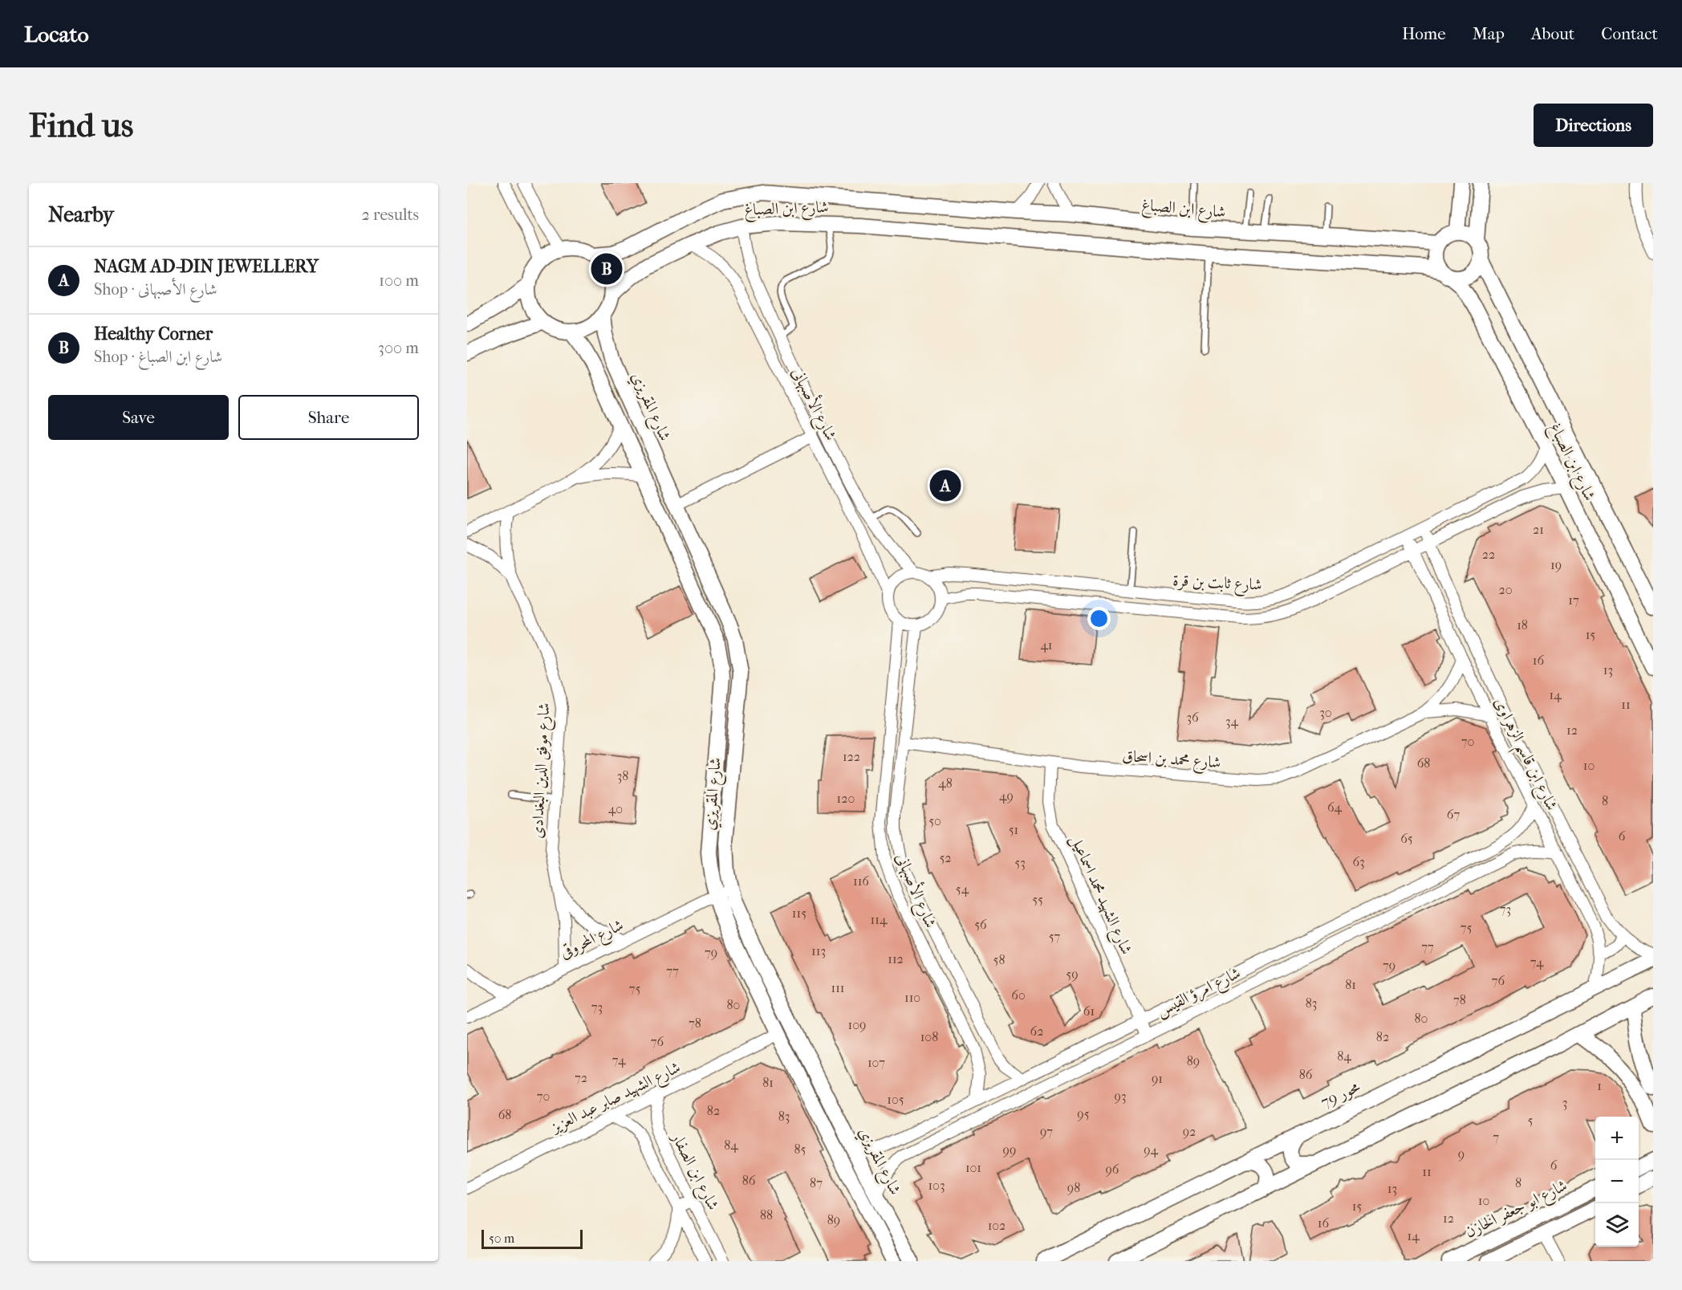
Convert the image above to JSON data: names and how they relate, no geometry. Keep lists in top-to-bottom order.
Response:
{
  "streets": {
    "street": [
      "شارع ابن الصباغ",
      "شارع الأصبهانى",
      "شارع المقريزي",
      "شارع ثابت بن قرة",
      "شارع ابن قاسم الزهراوى",
      "شارع محمد بن اسحاق",
      "شارع موفق الدين البغدادى",
      "شارع الشهيد محمد اسماعيل",
      "شارع المحروقى",
      "شارع امرؤ القيس",
      "محور 79",
      "شارع الشهيد صابر عبد العزيز",
      "شارع ابن الصفار",
      "شارع ابو جعفر الخازن"
    ]
  },
  "crossings": [
    ["شارع ابن الصباغ", "شارع الأصبهانى"],
    ["شارع ابن الصباغ", "شارع المقريزي"],
    ["شارع ابن الصباغ", "شارع ثابت بن قرة"],
    ["شارع الأصبهانى", "شارع ثابت بن قرة"],
    ["شارع الأصبهانى", "شارع محمد بن اسحاق"],
    ["شارع الأصبهانى", "شارع امرؤ القيس"],
    ["شارع المقريزي", "شارع المحروقى"],
    ["شارع المقريزي", "شارع امرؤ القيس"],
    ["شارع المقريزي", "شارع الشهيد صابر عبد العزيز"],
    ["شارع ثابت بن قرة", "شارع ابن قاسم الزهراوى"],
    ["شارع ابن قاسم الزهراوى", "شارع محمد بن اسحاق"],
    ["شارع ابن قاسم الزهراوى", "شارع امرؤ القيس"],
    ["شارع ابن قاسم الزهراوى", "محور 79"],
    ["شارع محمد بن اسحاق", "شارع الشهيد محمد اسماعيل"],
    ["شارع موفق الدين البغدادى", "شارع المحروقى"],
    ["شارع الشهيد محمد اسماعيل", "شارع امرؤ القيس"],
    ["شارع الشهيد صابر عبد العزيز", "شارع ابن الصفار"]
  ],
  "house_numbers": [
    "21",
    "22",
    "19",
    "20",
    "17",
    "18",
    "15",
    "41",
    "16",
    "13",
    "14",
    "11",
    "30",
    "36",
    "34",
    "12",
    "70",
    "122",
    "68",
    "10",
    "38",
    "48",
    "49",
    "120",
    "8",
    "64",
    "40",
    "67",
    "50",
    "51",
    "6",
    "65",
    "52",
    "63",
    "53",
    "116",
    "54",
    "55",
    "73",
    "115",
    "114",
    "56",
    "75",
    "57",
    "77",
    "113",
    "79",
    "112",
    "58",
    "74",
    "79",
    "77",
    "59",
    "76",
    "81",
    "111",
    "75",
    "60",
    "110",
    "78",
    "83",
    "80",
    "73",
    "61",
    "80",
    "78",
    "109",
    "62",
    "108",
    "82",
    "76",
    "84",
    "74",
    "89",
    "107",
    "86",
    "72",
    "91",
    "81",
    "1",
    "70",
    "93",
    "105",
    "3",
    "82",
    "95",
    "68",
    "83",
    "5",
    "97",
    "92",
    "7",
    "84",
    "85",
    "99",
    "94",
    "9",
    "6",
    "101",
    "96",
    "11",
    "86",
    "87",
    "8",
    "103",
    "98",
    "13",
    "10",
    "15",
    "88",
    "12",
    "89",
    "16",
    "102",
    "14"
  ],
  "scale_bar": "50 m",
  "page": {
    "header": "Locato",
    "nav": [
      "Home",
      "Map",
      "About",
      "Contact"
    ],
    "buttons": [
      "Directions",
      ["Save", "Share"]
    ],
    "title": "Find us",
    "heading": ["Nearby", "2 results"],
    "list": [
      {
        "mark": "A",
        "name": "NAGM AD-DIN JEWELLERY",
        "note": "Shop · شارع الأصبهانى",
        "value": "100 m"
      },
      {
        "mark": "B",
        "name": "Healthy Corner",
        "note": "Shop · شارع ابن الصباغ",
        "value": "300 m"
      }
    ],
    "pins": ["B", "A"],
    "map_buttons": ["+", "−"],
    "scale": "50 m"
  }
}
